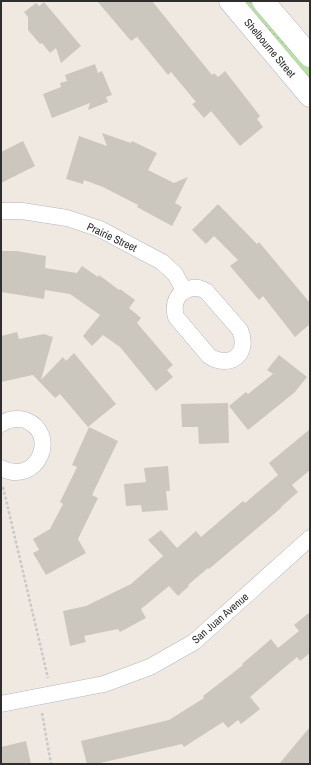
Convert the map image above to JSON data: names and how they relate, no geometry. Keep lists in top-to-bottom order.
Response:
{
  "streets": {
    "main road": ["Shelbourne Street"],
    "street": ["Prairie Street", "San Juan Avenue"]
  }
}
